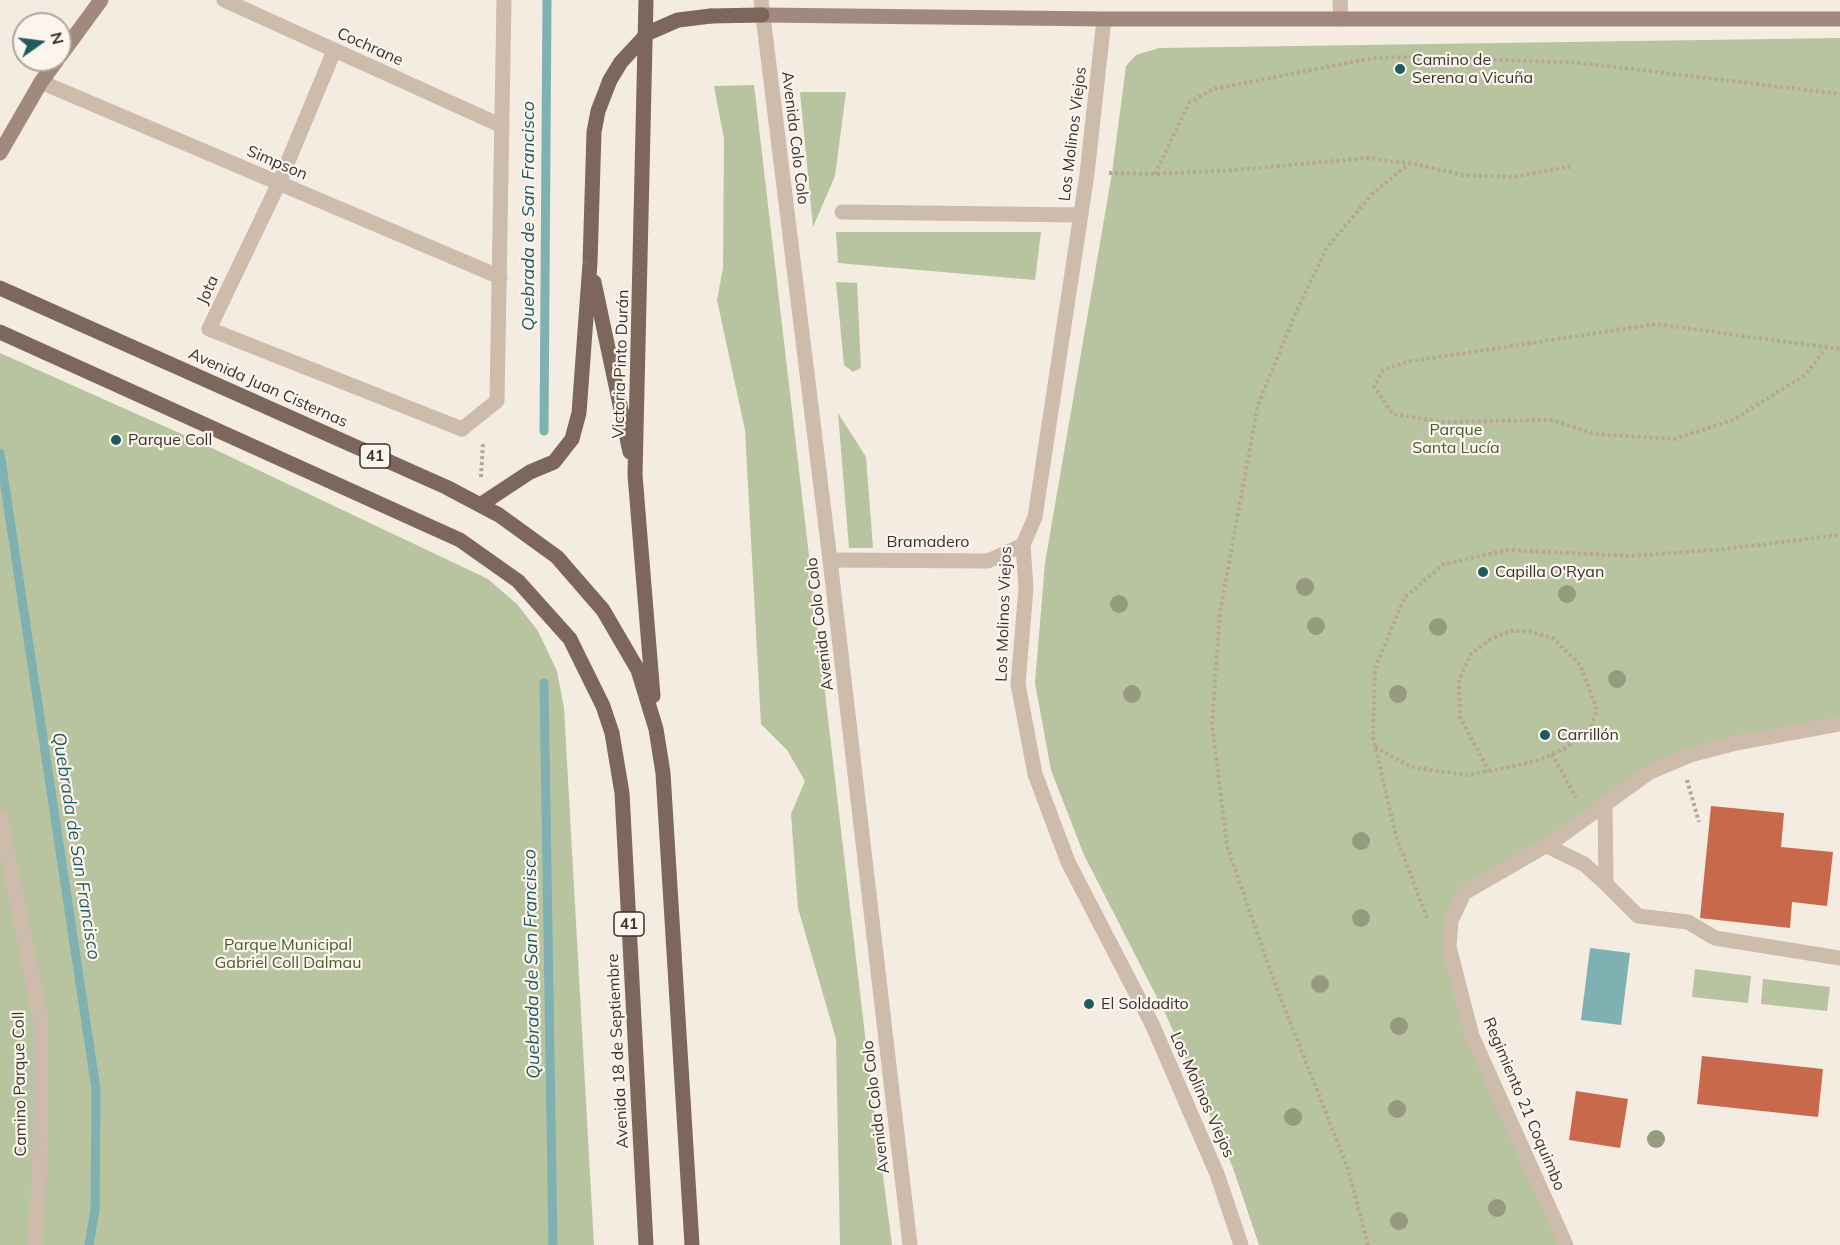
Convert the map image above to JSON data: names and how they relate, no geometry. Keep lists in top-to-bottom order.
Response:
{
  "streets": {
    "main road": [
      "Victoria Pinto Durán",
      "Avenida Juan Cisternas",
      "41",
      "Avenida 18 de Septiembre"
    ],
    "street": [
      "Cochrane",
      "Los Molinos Viejos",
      "Avenida Colo Colo",
      "Simpson",
      "Jota",
      "Bramadero",
      "Camino Parque Coll",
      "Regimiento 21 Coquimbo"
    ]
  },
  "crossings": [
    ["Cochrane", "Jota"],
    ["Los Molinos Viejos", "Bramadero"],
    ["Avenida Colo Colo", "Bramadero"],
    ["Simpson", "Jota"],
    ["Victoria Pinto Durán", "Avenida Juan Cisternas"],
    ["Victoria Pinto Durán", "41"],
    ["Avenida Juan Cisternas", "41"]
  ],
  "water": ["Quebrada de San Francisco"],
  "parks": ["Parque Santa Lucía", "Parque Municipal Gabriel Coll Dalmau"],
  "places": [
    "Camino de Serena a Vicuña",
    "Parque Coll",
    "Capilla O'Ryan",
    "Carrillón",
    "El Soldadito"
  ],
  "north": "right"
}
